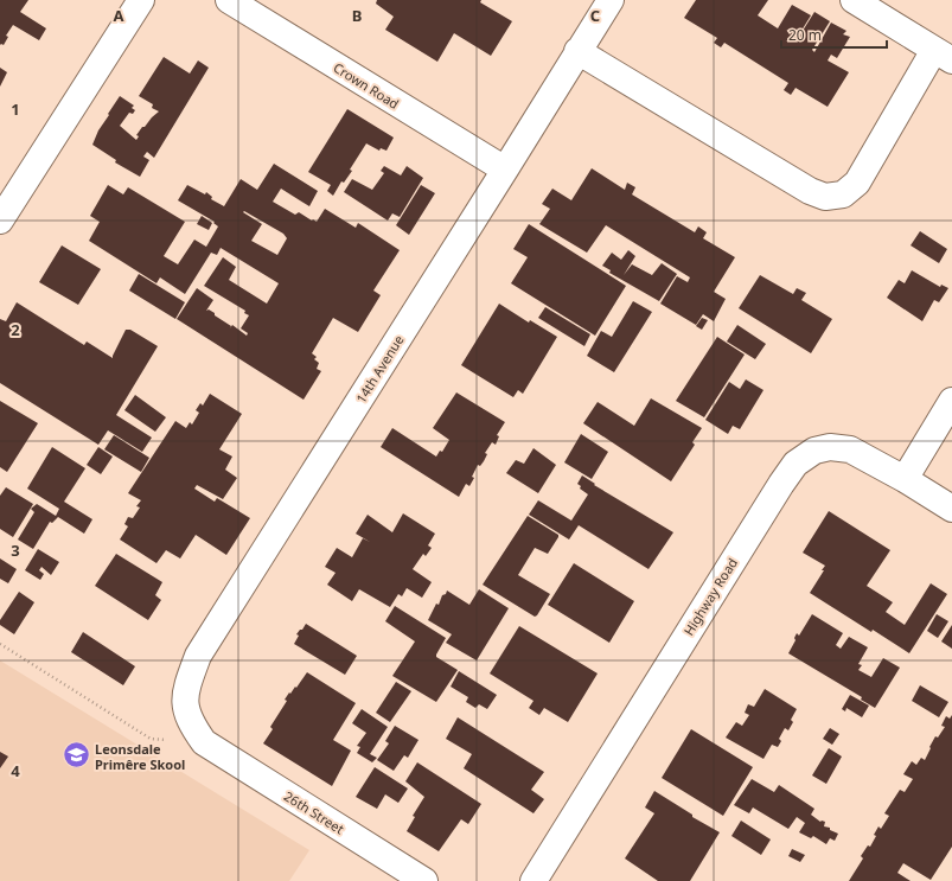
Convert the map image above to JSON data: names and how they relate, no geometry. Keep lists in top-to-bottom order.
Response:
{
  "streets": {
    "street": [
      "Crown Road",
      "14th Avenue",
      "Highway Road",
      "26th Street"
    ]
  },
  "crossings": [
    ["Crown Road", "14th Avenue"],
    ["14th Avenue", "26th Street"]
  ],
  "places": {
    "school or university": ["Leonsdale Primêre Skool"]
  },
  "scale_bar": "20 m",
  "grid": {
    "columns": ["A", "B", "C"],
    "rows": [
      "1",
      "2",
      "3",
      "4"
    ]
  }
}
